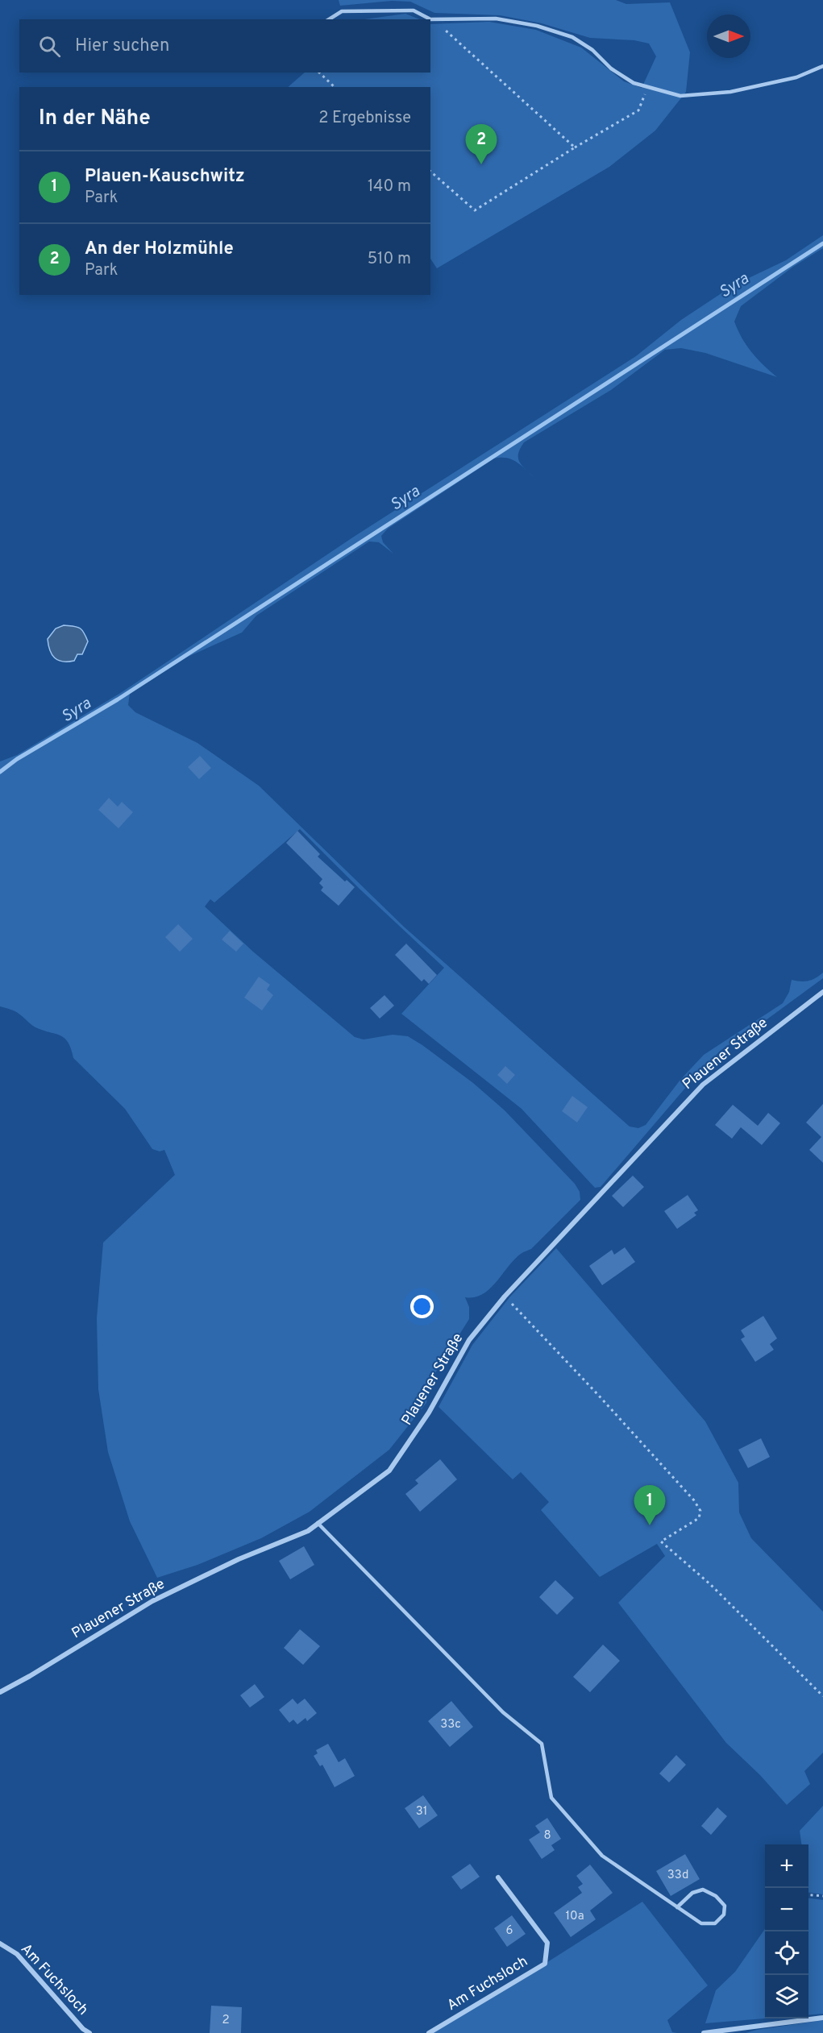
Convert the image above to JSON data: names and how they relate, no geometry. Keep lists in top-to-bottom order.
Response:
{
  "streets": {
    "street": ["Plauener Straße", "Am Fuchsloch"]
  },
  "water": ["Syra"],
  "house_numbers": [
    "33c",
    "31",
    "8",
    "33d",
    "10a",
    "6",
    "2"
  ],
  "north": "right",
  "page": {
    "search": "Hier suchen",
    "heading": ["In der Nähe", "2 Ergebnisse"],
    "pins": ["2", "1"],
    "list": [
      {
        "mark": "1",
        "name": "Plauen-Kauschwitz",
        "note": "Park",
        "value": "140 m"
      },
      {
        "mark": "2",
        "name": "An der Holzmühle",
        "note": "Park",
        "value": "510 m"
      }
    ],
    "map_buttons": ["+", "−"]
  }
}
